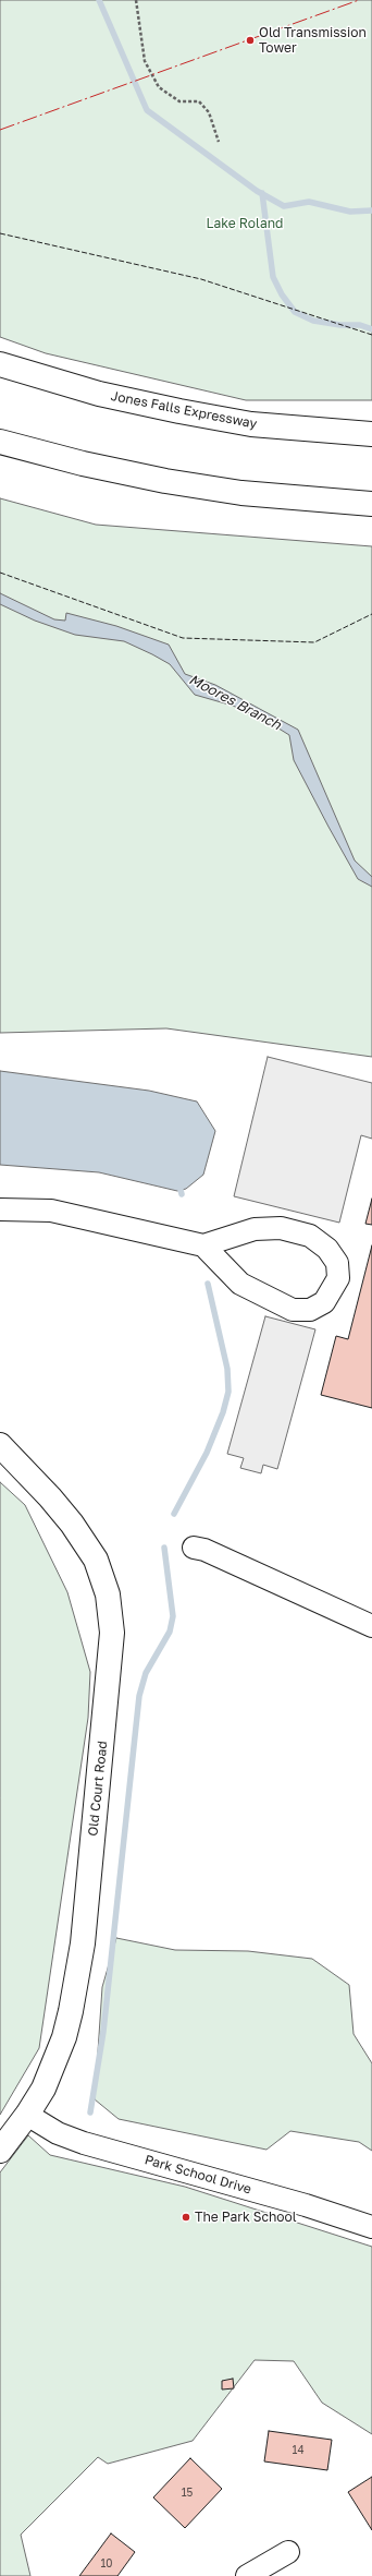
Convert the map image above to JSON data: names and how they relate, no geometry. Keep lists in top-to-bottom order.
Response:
{
  "streets": {
    "main road": ["Jones Falls Expressway", "Old Court Road"],
    "street": ["Park School Drive"]
  },
  "crossings": [
    ["Old Court Road", "Park School Drive"]
  ],
  "water": ["Moores Branch"],
  "parks": ["Lake Roland"],
  "places": ["Old Transmission Tower", "The Park School"],
  "house_numbers": ["14", "15", "10"]
}
